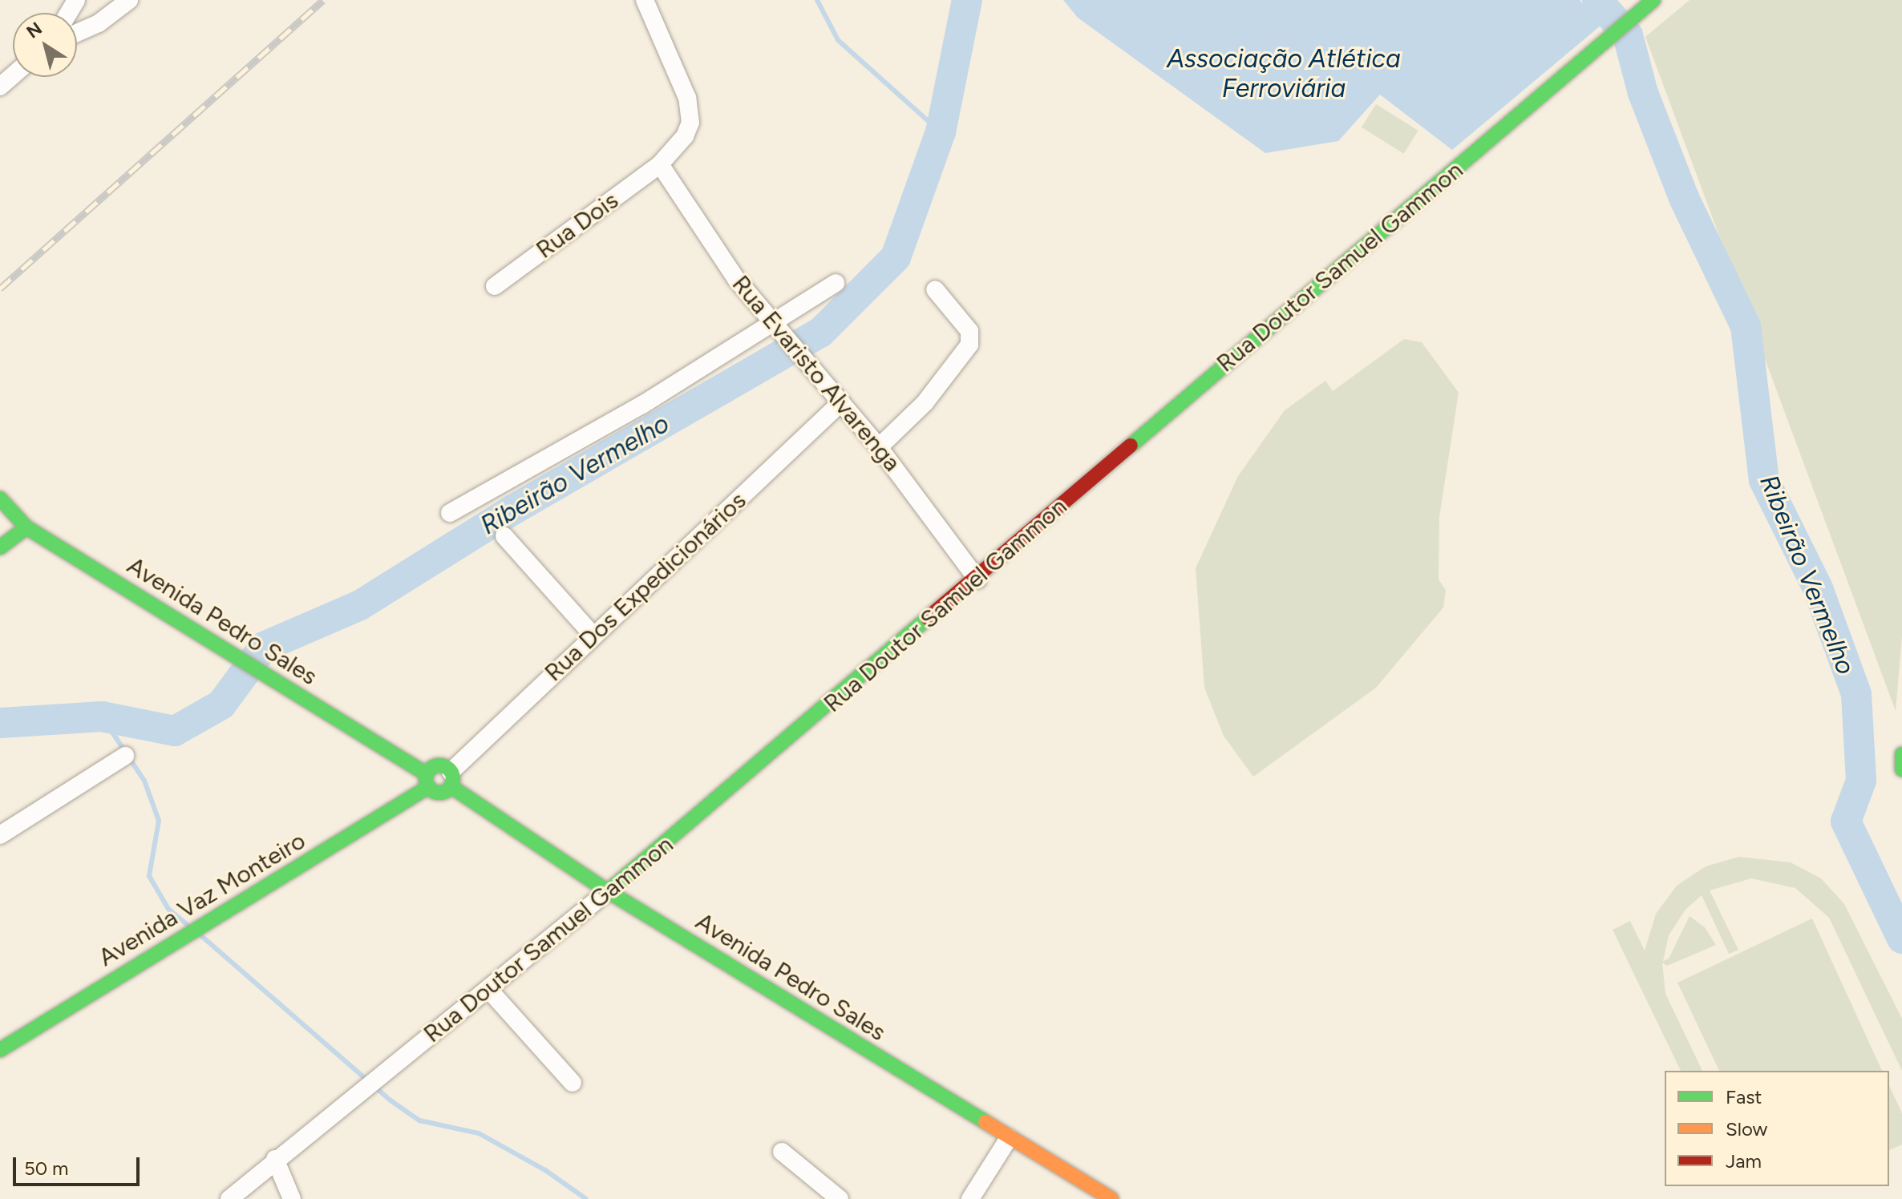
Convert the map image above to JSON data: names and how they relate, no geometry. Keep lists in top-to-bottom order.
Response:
{
  "streets": {
    "main road": ["Rua Doutor Samuel Gammon", "Avenida Pedro Sales", "Avenida Vaz Monteiro"],
    "street": ["Rua Dois", "Rua Evaristo Alvarenga", "Rua Dos Expedicionários"]
  },
  "crossings": [
    ["Rua Dois", "Rua Evaristo Alvarenga"],
    ["Rua Doutor Samuel Gammon", "Rua Evaristo Alvarenga"],
    ["Rua Doutor Samuel Gammon", "Avenida Pedro Sales"],
    ["Rua Evaristo Alvarenga", "Rua Dos Expedicionários"],
    ["Rua Dos Expedicionários", "Avenida Pedro Sales"],
    ["Avenida Pedro Sales", "Avenida Vaz Monteiro"]
  ],
  "water": ["Associação Atlética Ferroviária", "Ribeirão Vermelho"],
  "legend": ["Fast", "Slow", "Jam"],
  "scale_bar": "50 m",
  "north": "top left"
}
